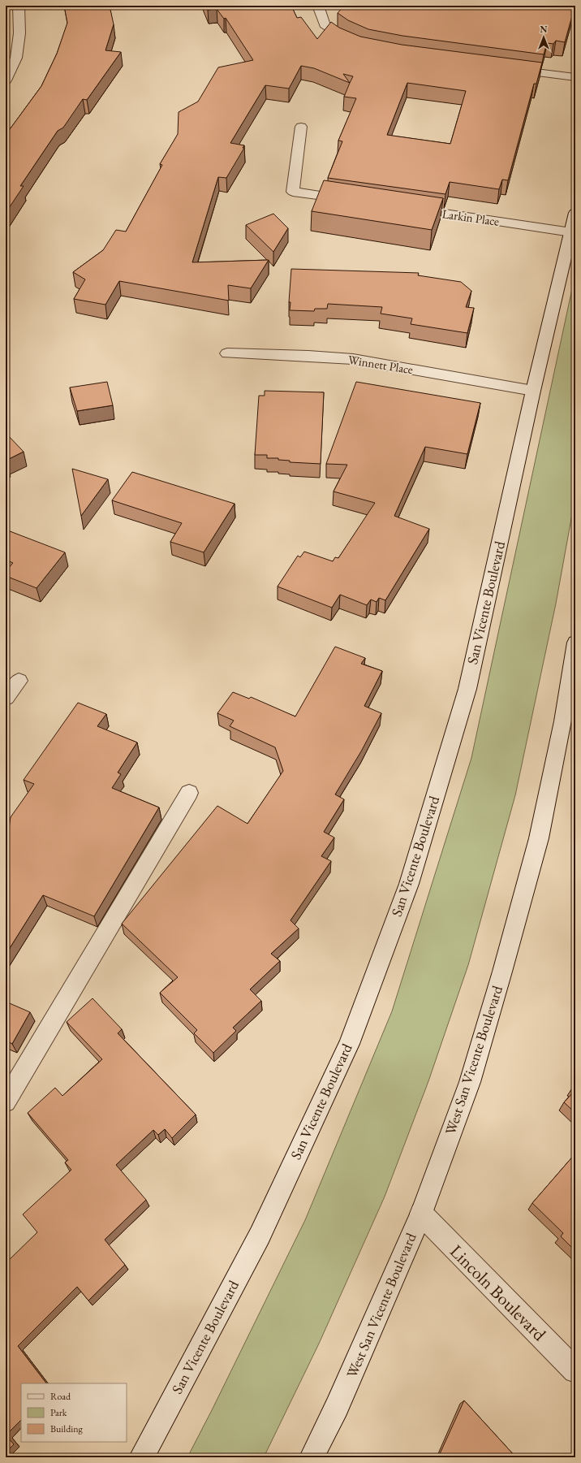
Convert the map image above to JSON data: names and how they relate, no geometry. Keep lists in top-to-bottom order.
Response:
{
  "streets": {
    "main road": [
      "Larkin Place",
      "Winnett Place",
      "San Vicente Boulevard",
      "West San Vicente Boulevard",
      "Lincoln Boulevard"
    ]
  },
  "crossings": [
    ["Larkin Place", "San Vicente Boulevard"],
    ["Winnett Place", "San Vicente Boulevard"],
    ["West San Vicente Boulevard", "Lincoln Boulevard"]
  ],
  "legend": ["Road", "Park", "Building"],
  "north": "top"
}
